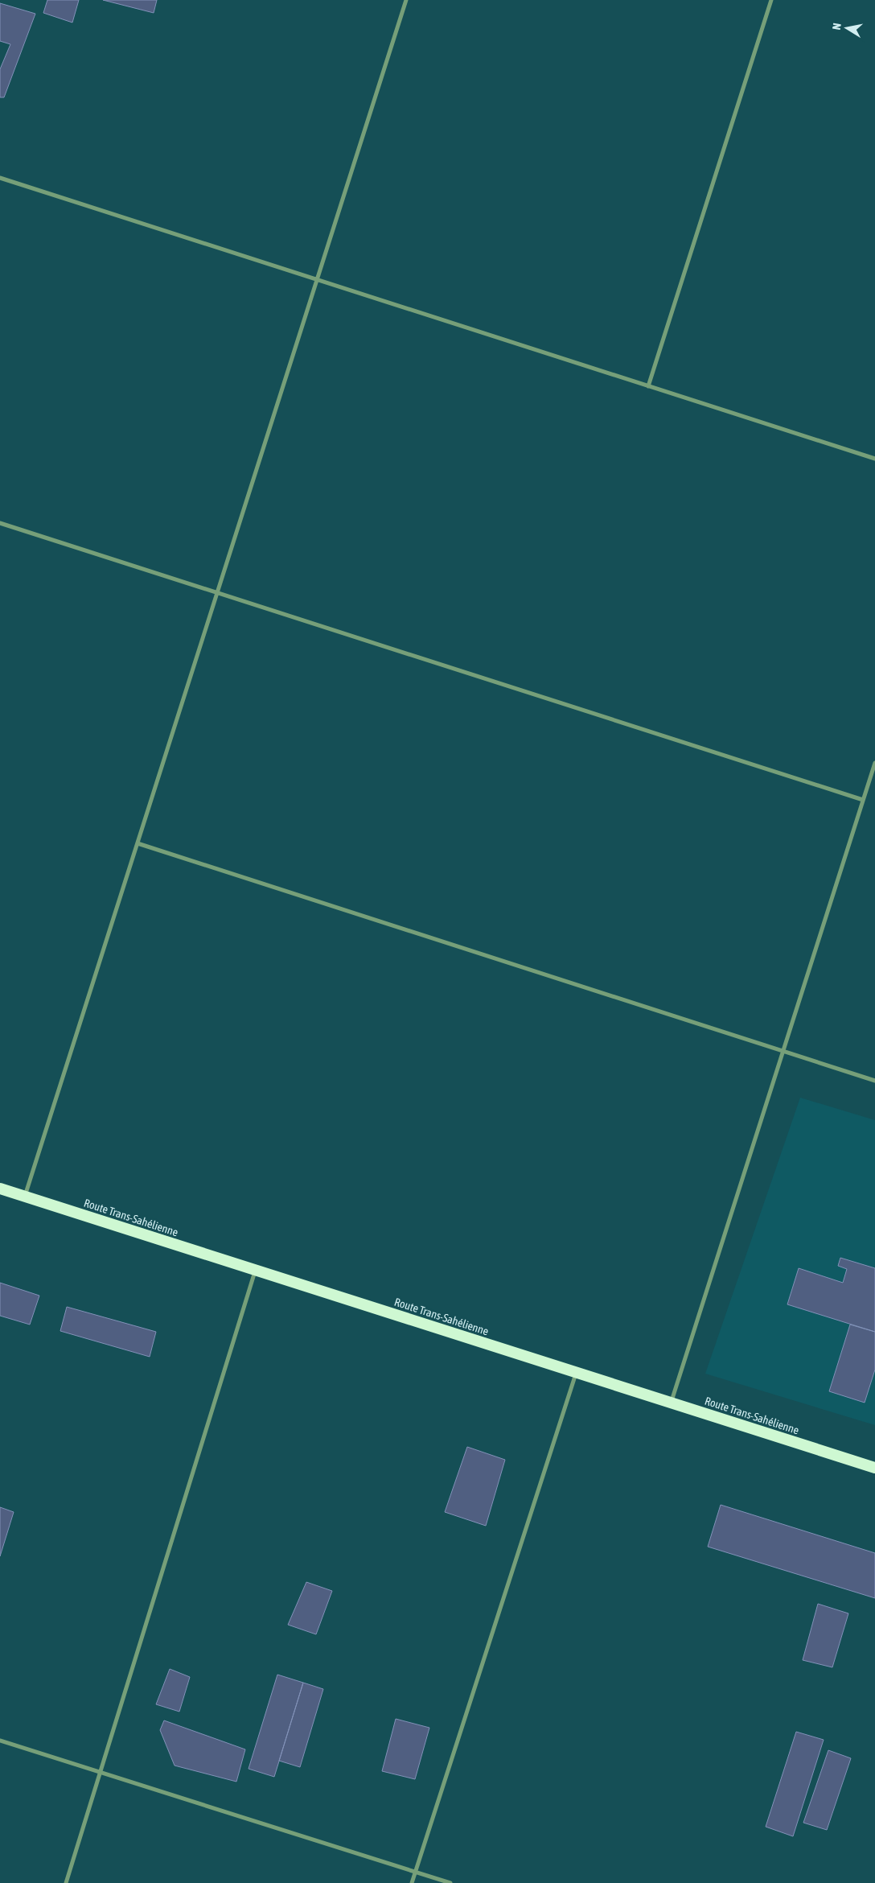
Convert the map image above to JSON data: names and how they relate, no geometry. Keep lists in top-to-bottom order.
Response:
{
  "streets": {
    "highway": ["Route Trans-Sahélienne"]
  },
  "north": "left"
}
